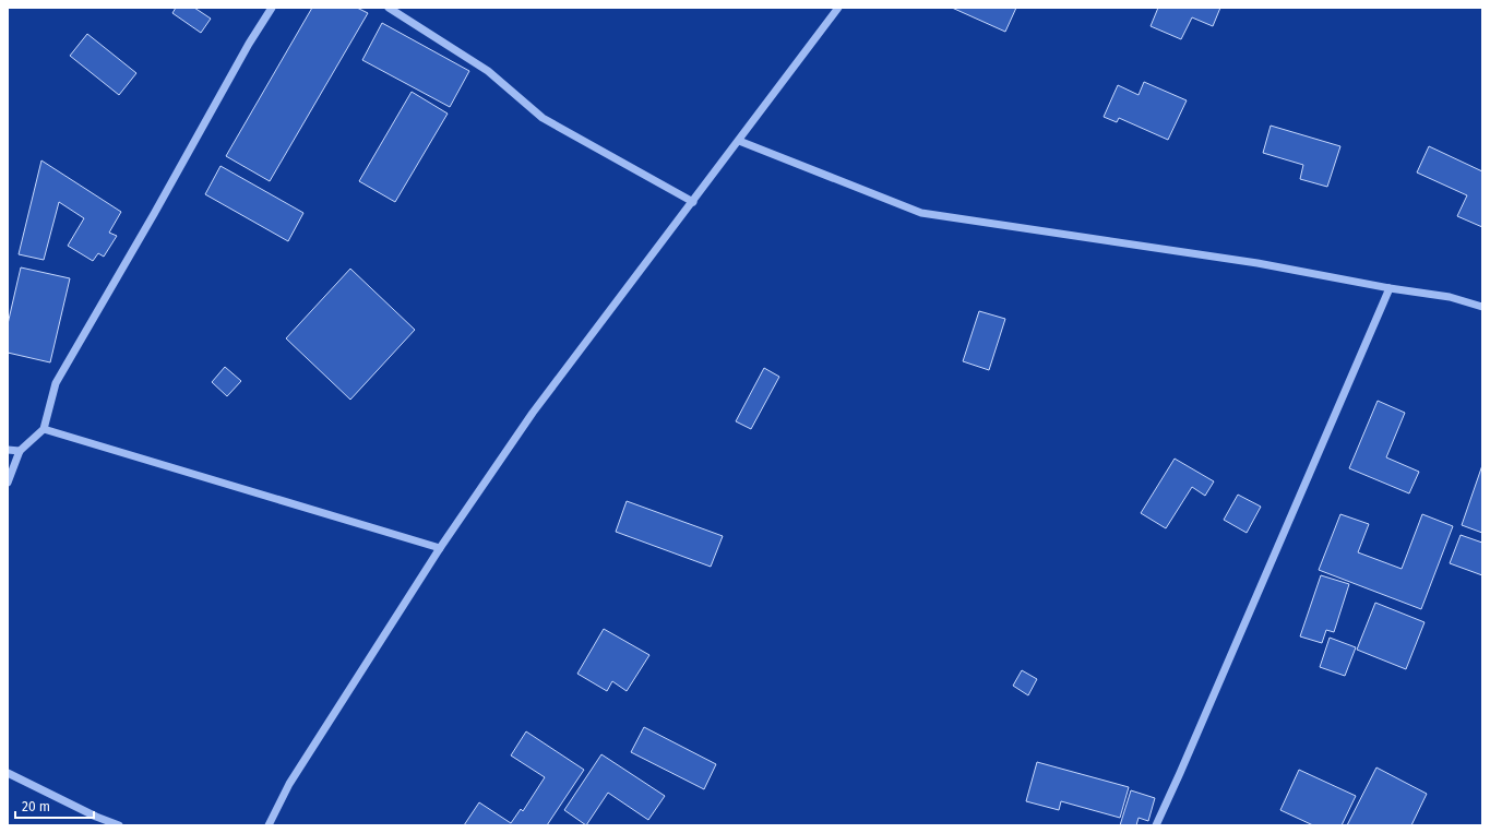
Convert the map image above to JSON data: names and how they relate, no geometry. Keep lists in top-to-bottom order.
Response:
{
  "scale_bar": "20 m"
}
